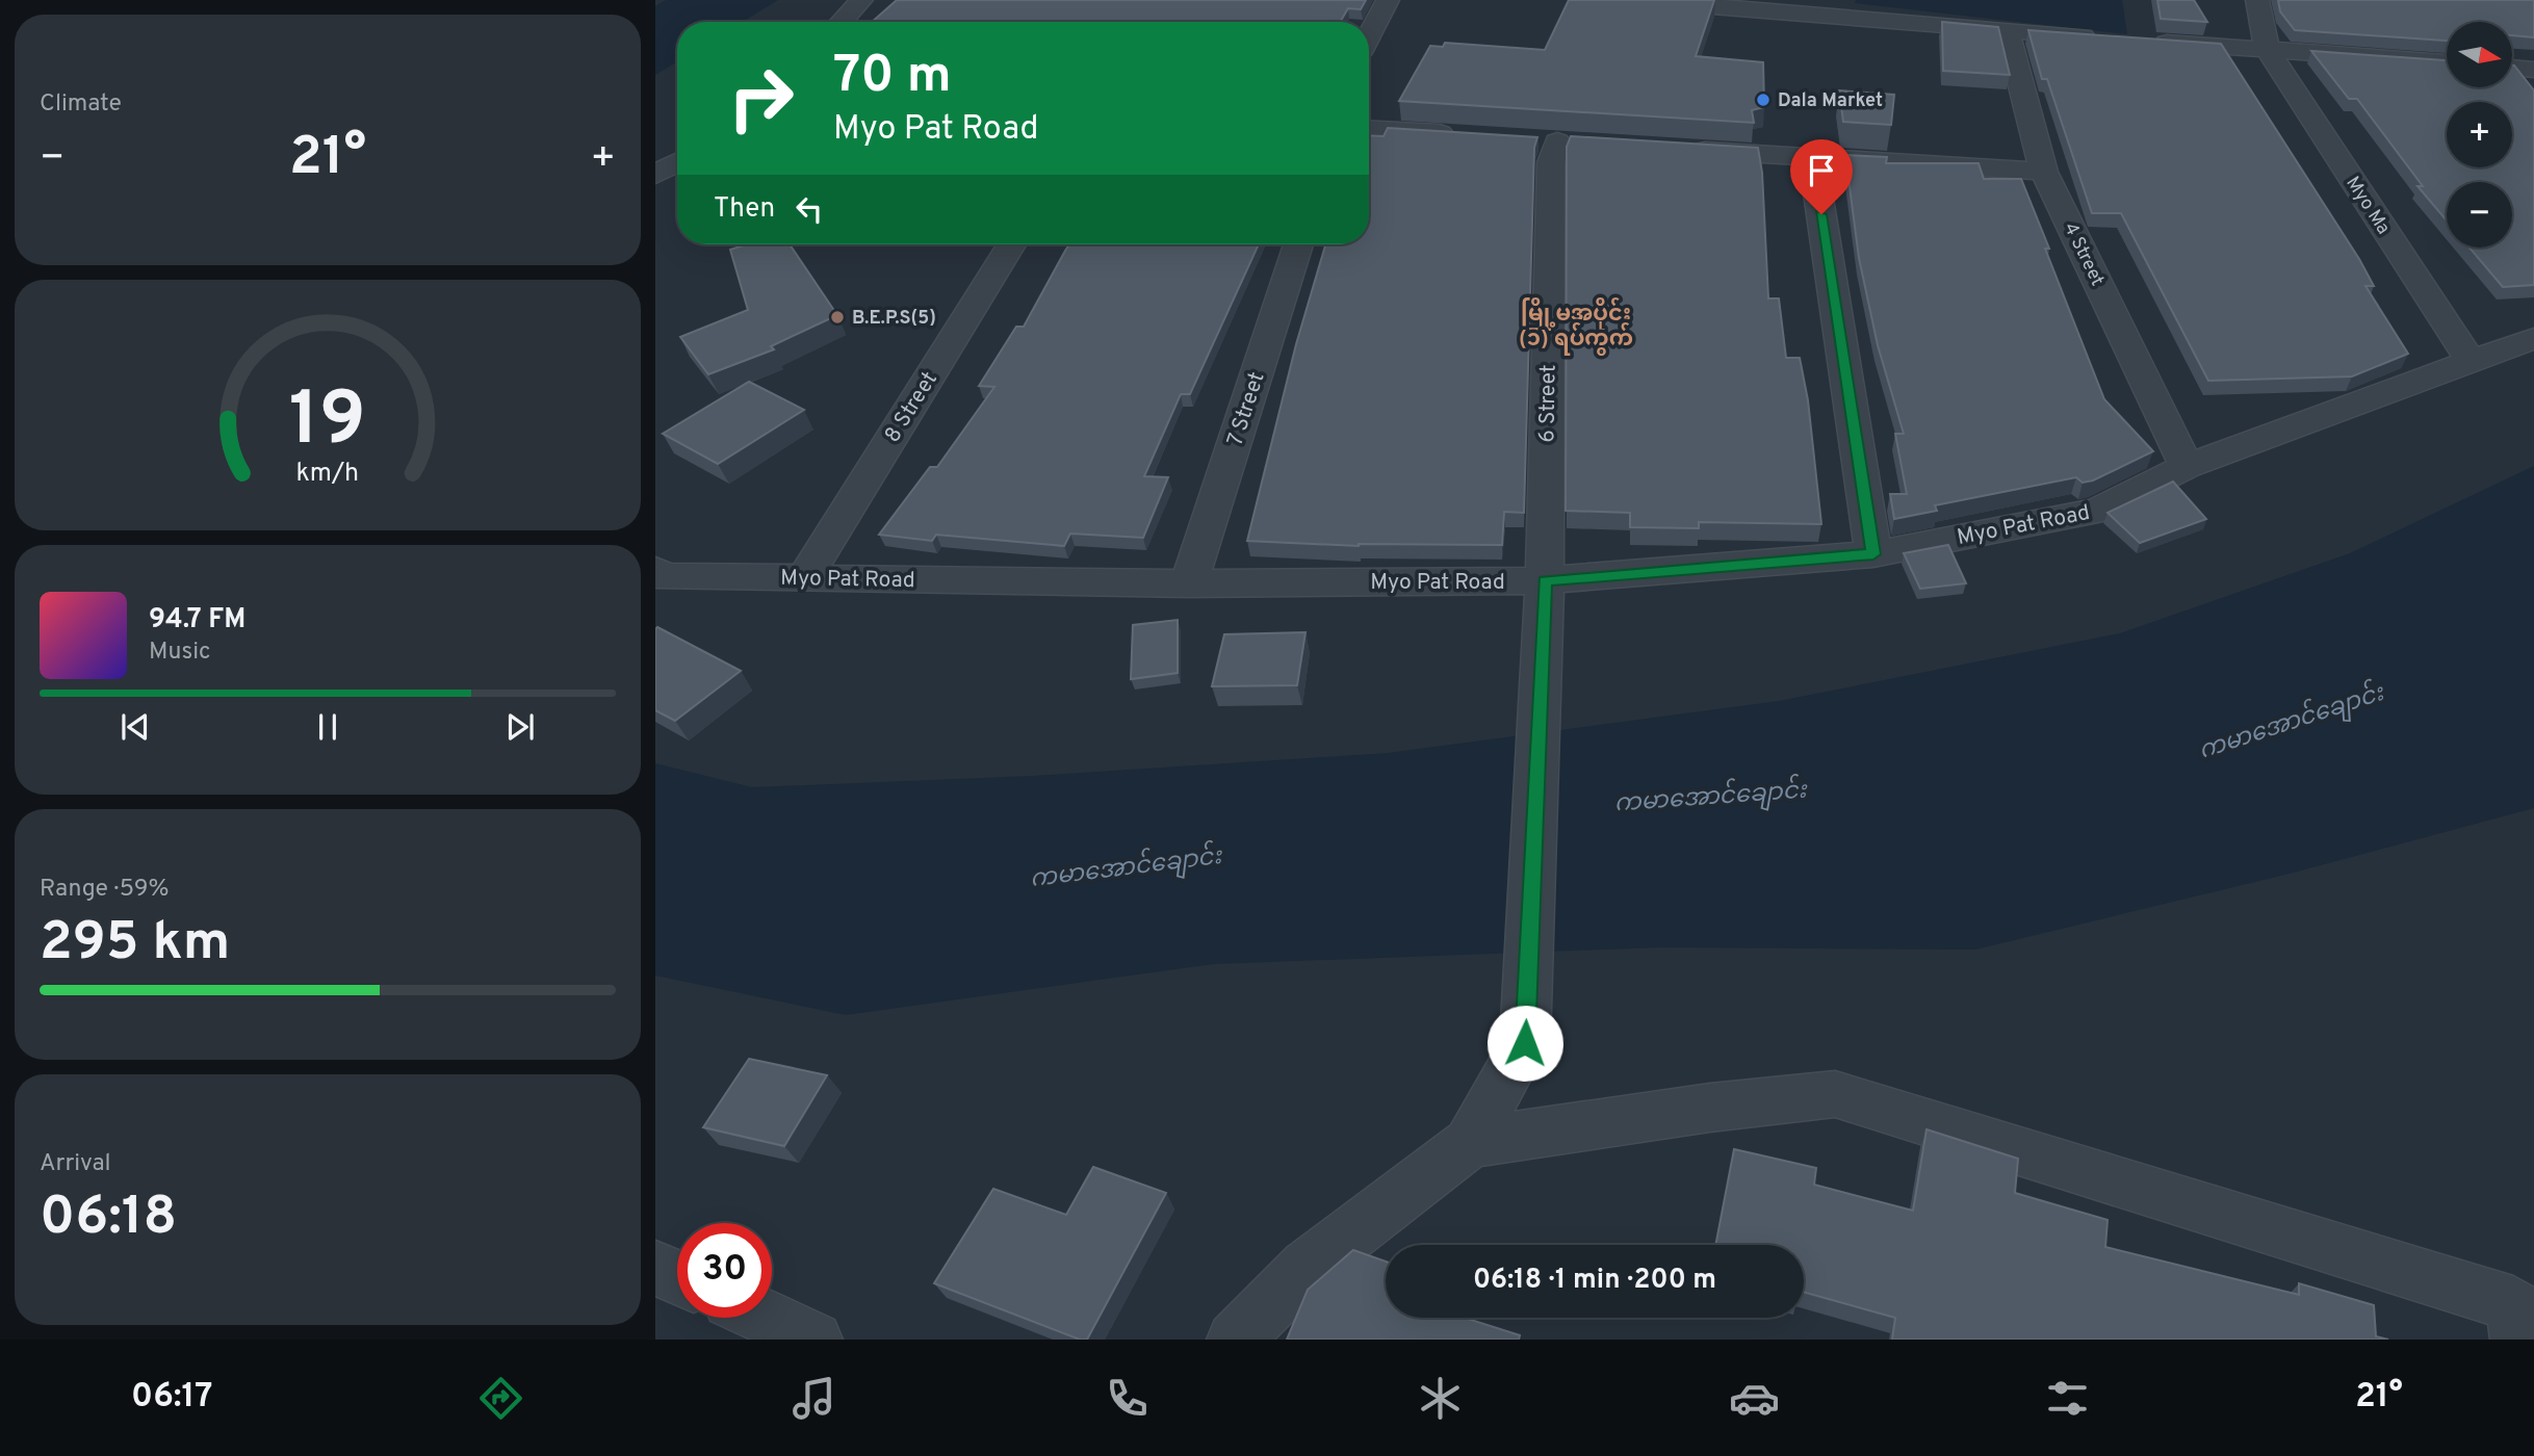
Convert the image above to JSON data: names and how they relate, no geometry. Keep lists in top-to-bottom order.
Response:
{
  "streets": {
    "street": [
      "Myo Ma",
      "4 Street",
      "6 Street",
      "8 Street",
      "7 Street",
      "Myo Pat Road"
    ]
  },
  "crossings": [
    ["Myo Ma", "Myo Pat Road"],
    ["4 Street", "Myo Pat Road"],
    ["6 Street", "Myo Pat Road"],
    ["8 Street", "Myo Pat Road"],
    ["7 Street", "Myo Pat Road"]
  ],
  "districts": ["မြို့မအပိုင်း (၁) ရပ်ကွက်"],
  "water": ["ကမာအောင်ချောင်း"],
  "places": ["Dala Market", "B.E.P.S(5)"],
  "north": "right",
  "page": {
    "tile": [
      "Climate",
      ["Range · 59%", "295 km"],
      ["Arrival", "06:18"]
    ],
    "map_buttons": ["+", "−"],
    "turn": ["70 m", "Myo Pat Road"],
    "heat": ["−", "21°", "+"],
    "then": "Then",
    "song": ["94.7 FM", "Music"],
    "limit": "30",
    "trip": "06:18 · 1 min · 200 m",
    "tabs": ["06:17", "21°"],
    "gauge": ["19", "km/h"]
  }
}
